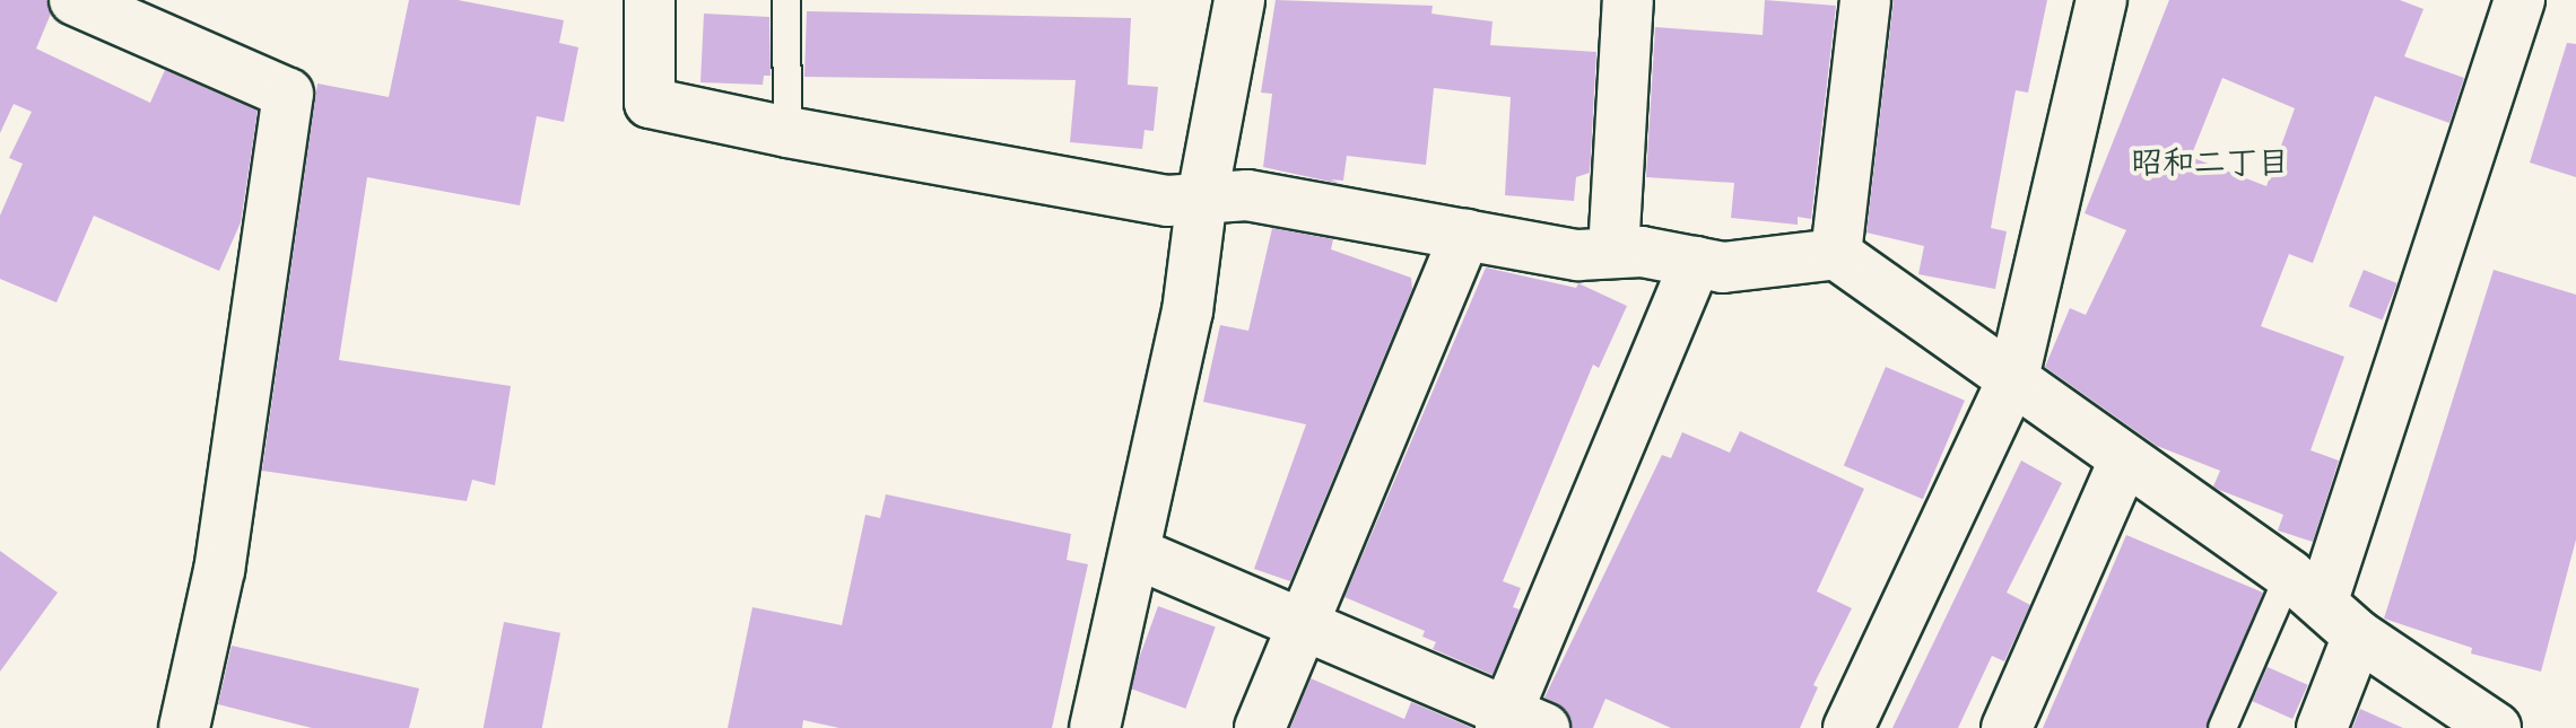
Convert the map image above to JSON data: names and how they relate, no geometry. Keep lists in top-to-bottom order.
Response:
{
  "districts": ["昭和二丁目"]
}
